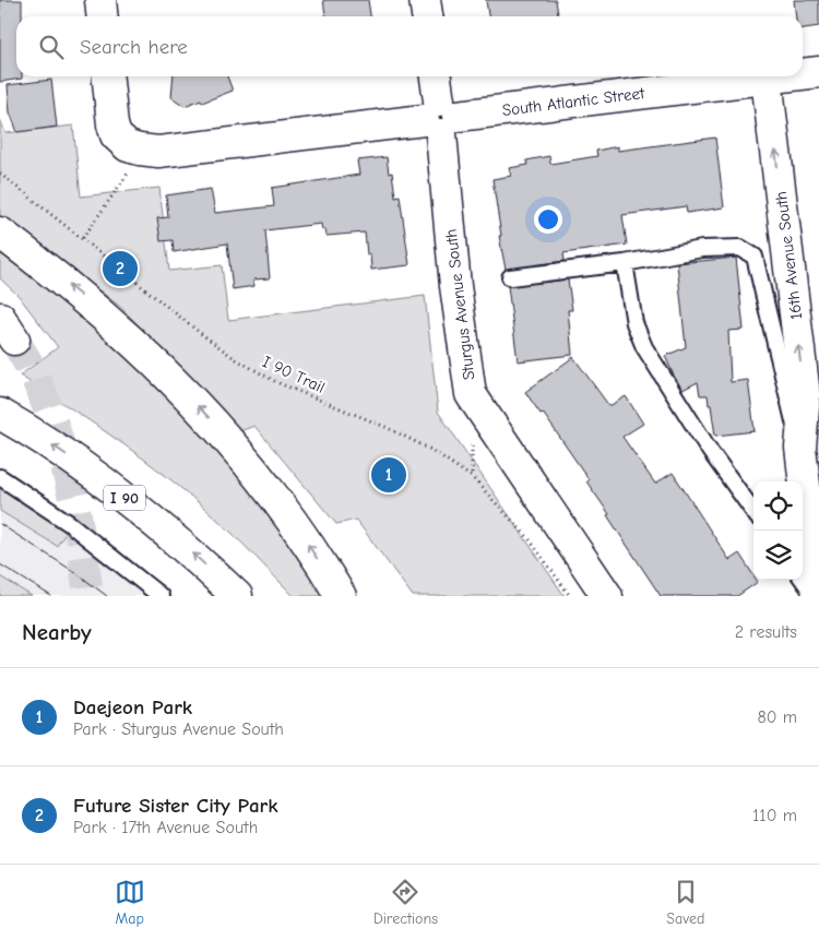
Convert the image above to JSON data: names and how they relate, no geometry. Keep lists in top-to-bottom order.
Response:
{
  "streets": {
    "main road": [
      "South Atlantic Street",
      "16th Avenue South",
      "Sturgus Avenue South",
      "I 90"
    ],
    "path": ["I 90 Trail"]
  },
  "crossings": [
    ["South Atlantic Street", "16th Avenue South"],
    ["South Atlantic Street", "Sturgus Avenue South"]
  ],
  "one_way": ["16th Avenue South"],
  "page": {
    "search": "Search here",
    "pins": ["2", "1"],
    "heading": ["Nearby", "2 results"],
    "list": [
      {
        "mark": "1",
        "name": "Daejeon Park",
        "note": "Park · Sturgus Avenue South",
        "value": "80 m"
      },
      {
        "mark": "2",
        "name": "Future Sister City Park",
        "note": "Park · 17th Avenue South",
        "value": "110 m"
      }
    ],
    "nav": ["Map", "Directions", "Saved"]
  }
}
